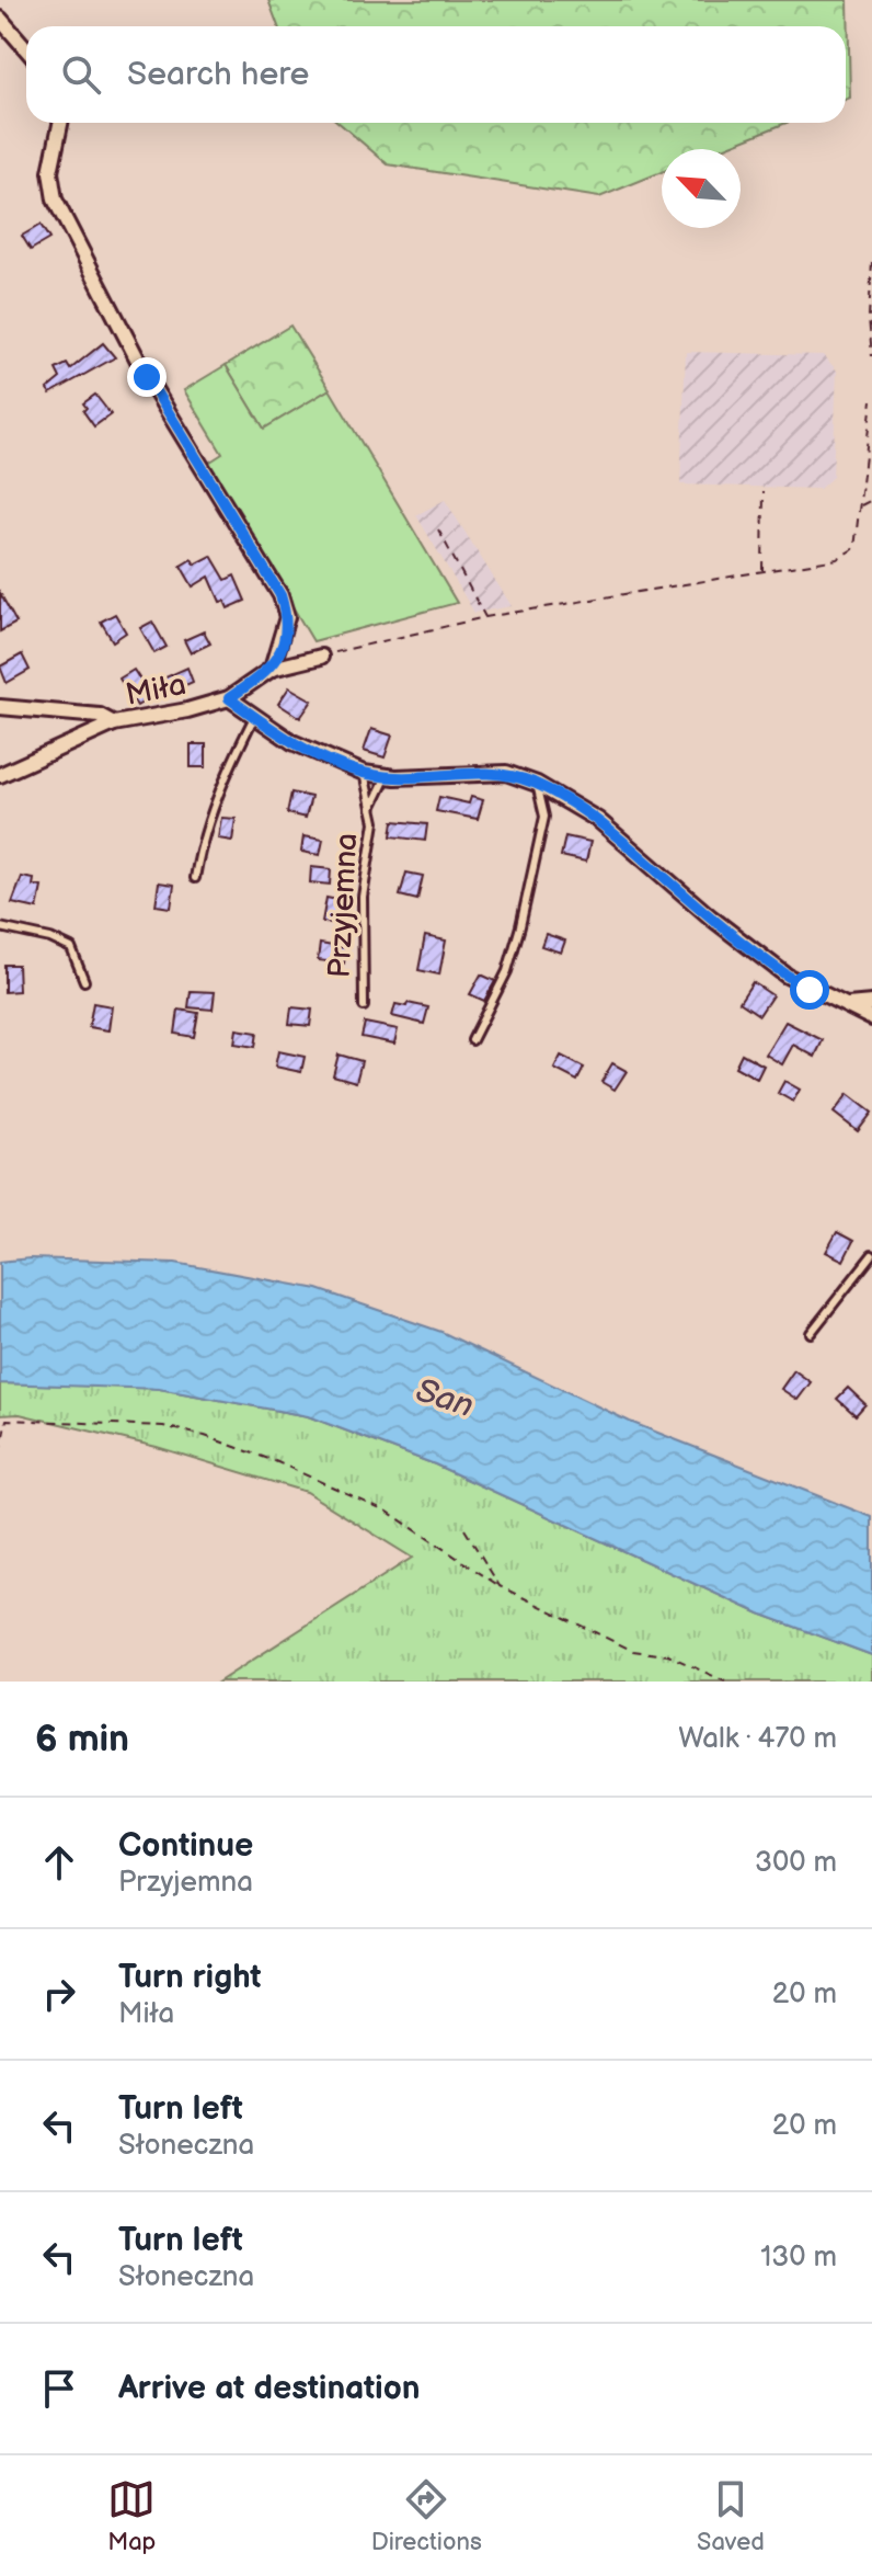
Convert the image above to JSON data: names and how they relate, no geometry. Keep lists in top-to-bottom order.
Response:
{
  "streets": {
    "street": ["Miła"],
    "lane": ["Przyjemna"]
  },
  "water": ["San"],
  "north": "top left",
  "page": {
    "search": "Search here",
    "heading": ["6 min", "Walk · 470 m"],
    "list": [
      ["Continue", "Przyjemna", "300 m"],
      ["Turn right", "Miła", "20 m"],
      ["Turn left", "Słoneczna", "20 m"],
      ["Turn left", "Słoneczna", "130 m"],
      "Arrive at destination"
    ],
    "nav": ["Map", "Directions", "Saved"]
  }
}
